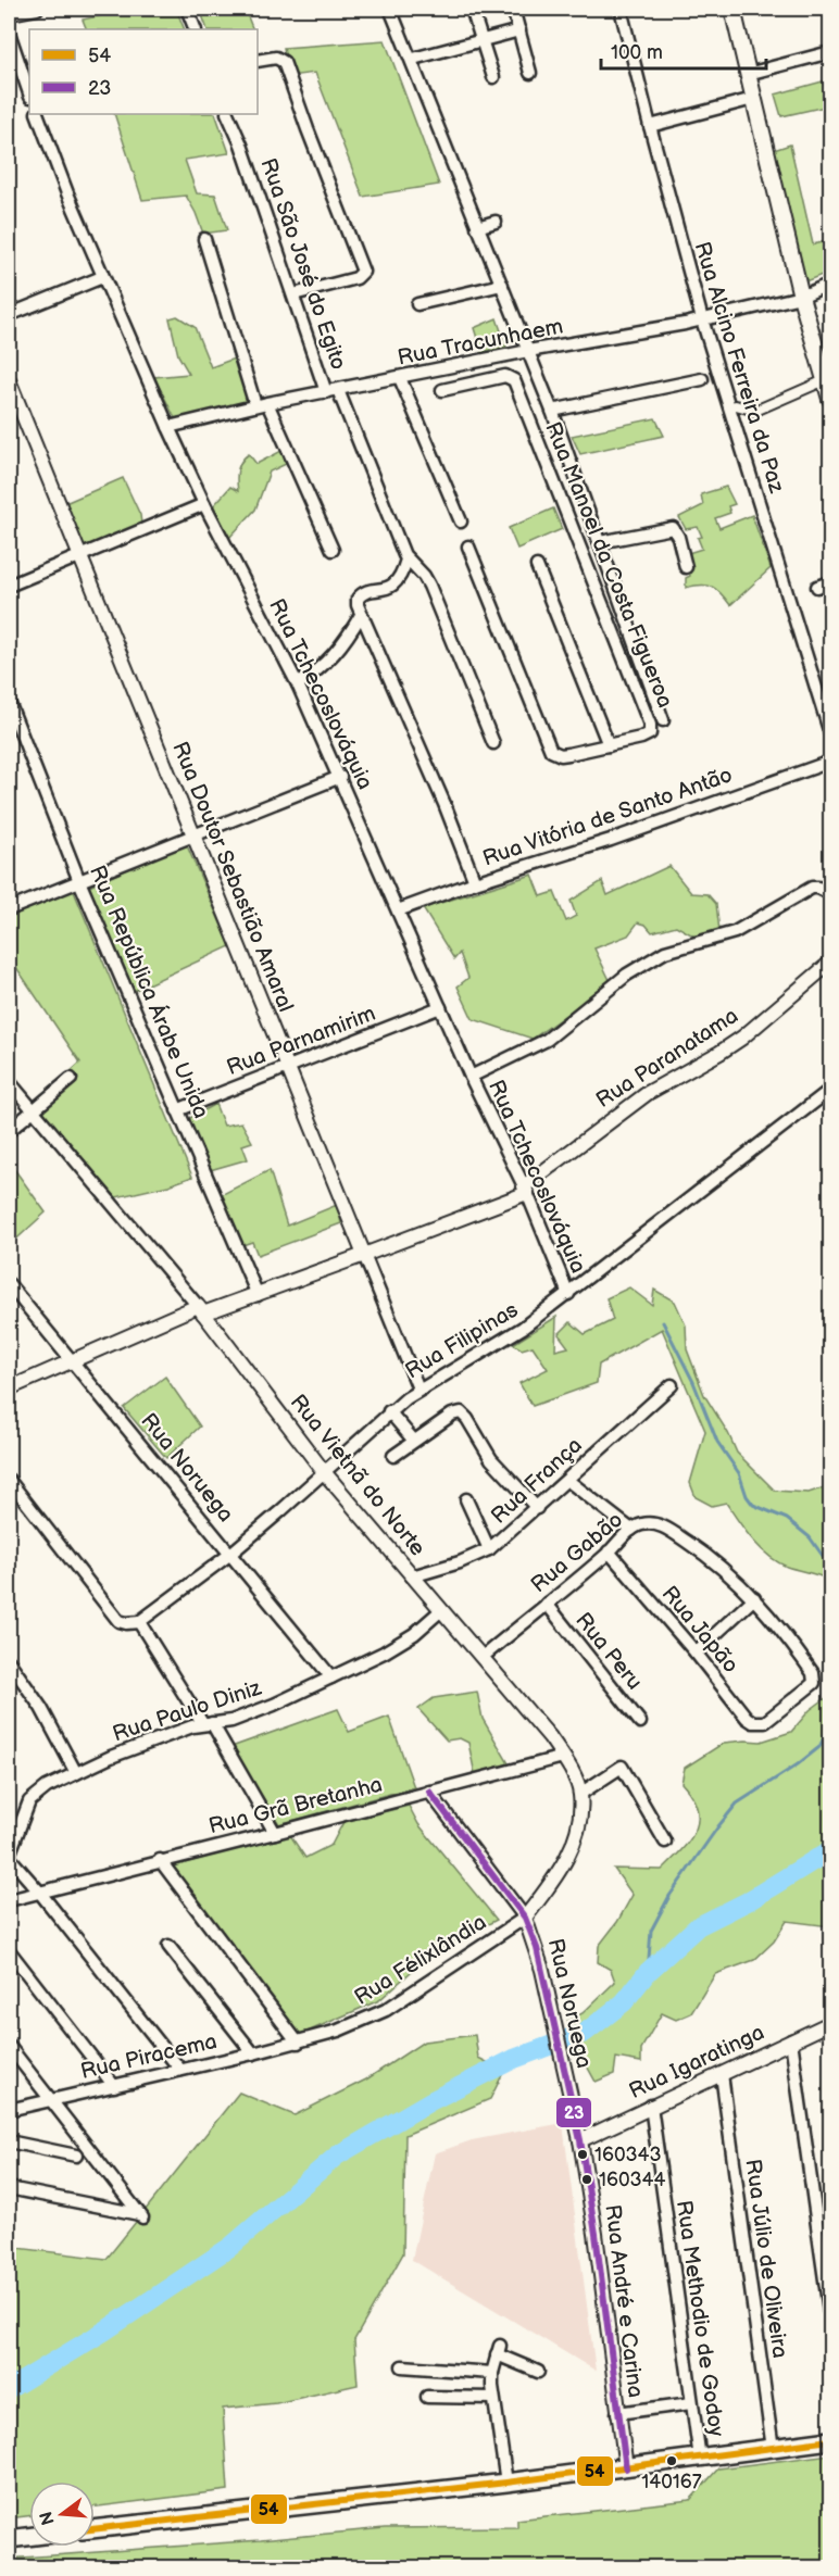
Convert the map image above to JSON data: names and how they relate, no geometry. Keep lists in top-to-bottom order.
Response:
{
  "streets": {
    "street": [
      "Rua São José do Egito",
      "Rua Tracunhaem",
      "Rua Alcino Ferreira da Paz",
      "Rua Manoel da Costa Figueroa",
      "Rua Tchecoslováquia",
      "Rua Vitória de Santo Antão",
      "Rua Doutor Sebastião Amaral",
      "Rua República Árabe Unida",
      "Rua Parnamirim",
      "Rua Paranatama",
      "Rua Filipinas",
      "Rua Noruega",
      "Rua Vietnã do Norte",
      "Rua França",
      "Rua Gabão",
      "Rua Japão",
      "Rua Peru",
      "Rua Paulo Diniz",
      "Rua Grã Bretanha",
      "Rua Félixlândia",
      "Rua Piracema",
      "Rua Igaratinga",
      "Rua Júlio de Oliveira",
      "Rua André e Carina",
      "Rua Methodio de Godoy"
    ]
  },
  "crossings": [
    ["Rua São José do Egito", "Rua Tracunhaem"],
    ["Rua Tracunhaem", "Rua Alcino Ferreira da Paz"],
    ["Rua Tracunhaem", "Rua Tchecoslováquia"],
    ["Rua Tchecoslováquia", "Rua Vitória de Santo Antão"],
    ["Rua Tchecoslováquia", "Rua Parnamirim"],
    ["Rua Tchecoslováquia", "Rua Paranatama"],
    ["Rua Tchecoslováquia", "Rua Filipinas"],
    ["Rua Doutor Sebastião Amaral", "Rua Parnamirim"],
    ["Rua Doutor Sebastião Amaral", "Rua Paranatama"],
    ["Rua Doutor Sebastião Amaral", "Rua Filipinas"],
    ["Rua República Árabe Unida", "Rua Parnamirim"],
    ["Rua República Árabe Unida", "Rua Paranatama"],
    ["Rua Paranatama", "Rua Noruega"],
    ["Rua Paranatama", "Rua Vietnã do Norte"],
    ["Rua Filipinas", "Rua Noruega"],
    ["Rua Filipinas", "Rua Vietnã do Norte"],
    ["Rua Noruega", "Rua Paulo Diniz"],
    ["Rua Noruega", "Rua Grã Bretanha"],
    ["Rua Noruega", "Rua Félixlândia"],
    ["Rua Noruega", "Rua Igaratinga"],
    ["Rua Noruega", "Rua André e Carina"],
    ["Rua Vietnã do Norte", "Rua França"],
    ["Rua Vietnã do Norte", "Rua Gabão"],
    ["Rua Vietnã do Norte", "Rua Paulo Diniz"],
    ["Rua Vietnã do Norte", "Rua Grã Bretanha"],
    ["Rua Gabão", "Rua Japão"],
    ["Rua Gabão", "Rua Peru"],
    ["Rua Félixlândia", "Rua Piracema"],
    ["Rua Igaratinga", "Rua Júlio de Oliveira"],
    ["Rua Igaratinga", "Rua André e Carina"],
    ["Rua Igaratinga", "Rua Methodio de Godoy"]
  ],
  "places": ["160343", "160344", "140167"],
  "lines": ["transit line 23", "transit line 54"],
  "legend": ["54", "23"],
  "scale_bar": "100 m",
  "north": "left"
}
